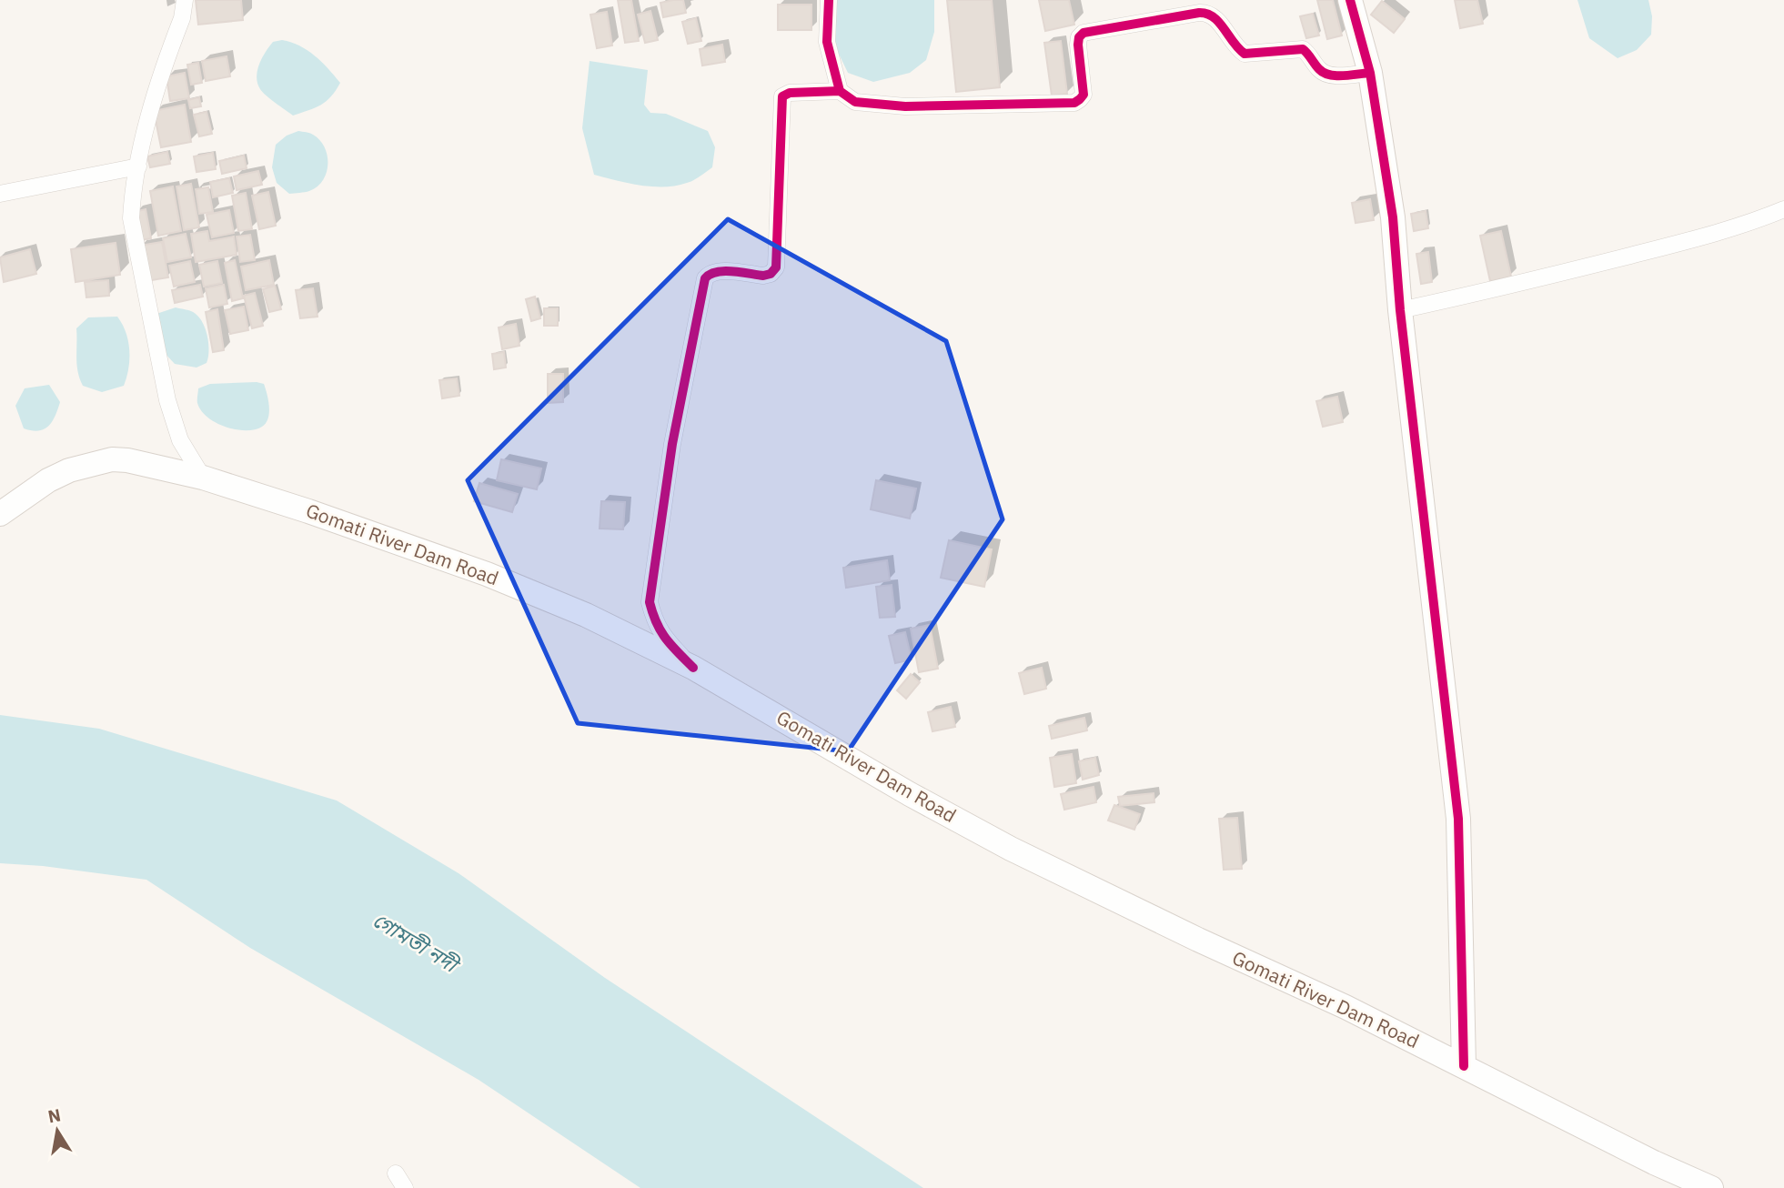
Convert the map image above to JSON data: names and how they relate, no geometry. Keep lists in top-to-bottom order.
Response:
{
  "streets": {
    "main road": ["Gomati River Dam Road"]
  },
  "water": ["গোমতী নদী"],
  "north": "top"
}
